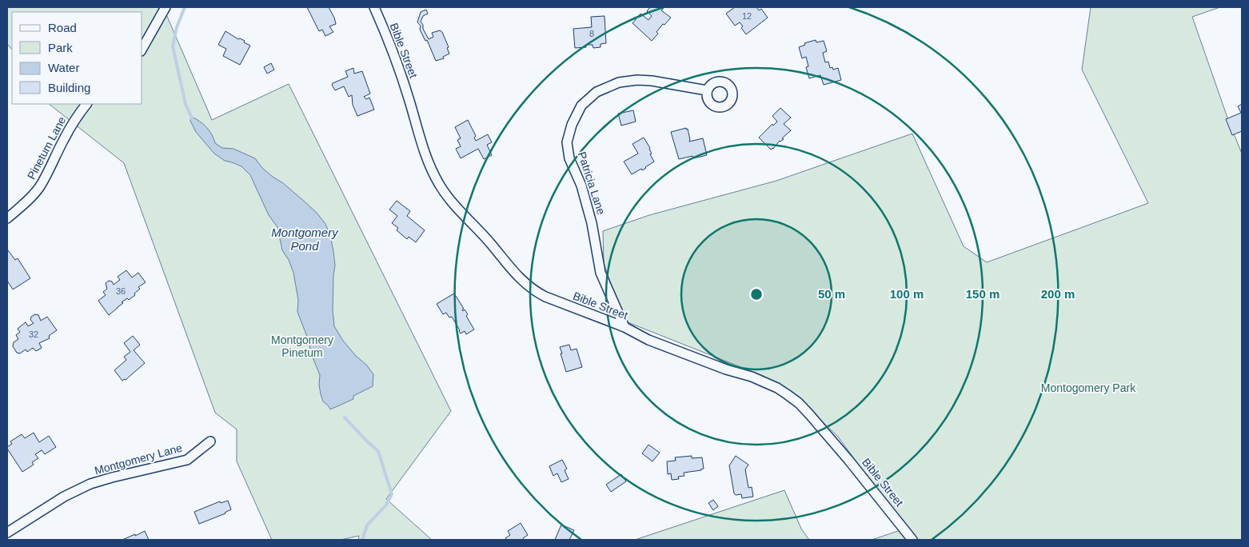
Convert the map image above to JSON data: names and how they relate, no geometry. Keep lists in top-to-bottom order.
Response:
{
  "streets": {
    "street": [
      "Bible Street",
      "Pinetum Lane",
      "Patricia Lane",
      "Montgomery Lane"
    ]
  },
  "crossings": [
    ["Bible Street", "Patricia Lane"]
  ],
  "water": ["Montgomery Pond"],
  "parks": ["Montgomery Pinetum", "Montogomery Park"],
  "house_numbers": [
    "12",
    "8",
    "36",
    "32"
  ],
  "legend": [
    "Road",
    "Park",
    "Water",
    "Building"
  ],
  "rings": [
    "50 m",
    "100 m",
    "150 m",
    "200 m"
  ]
}
